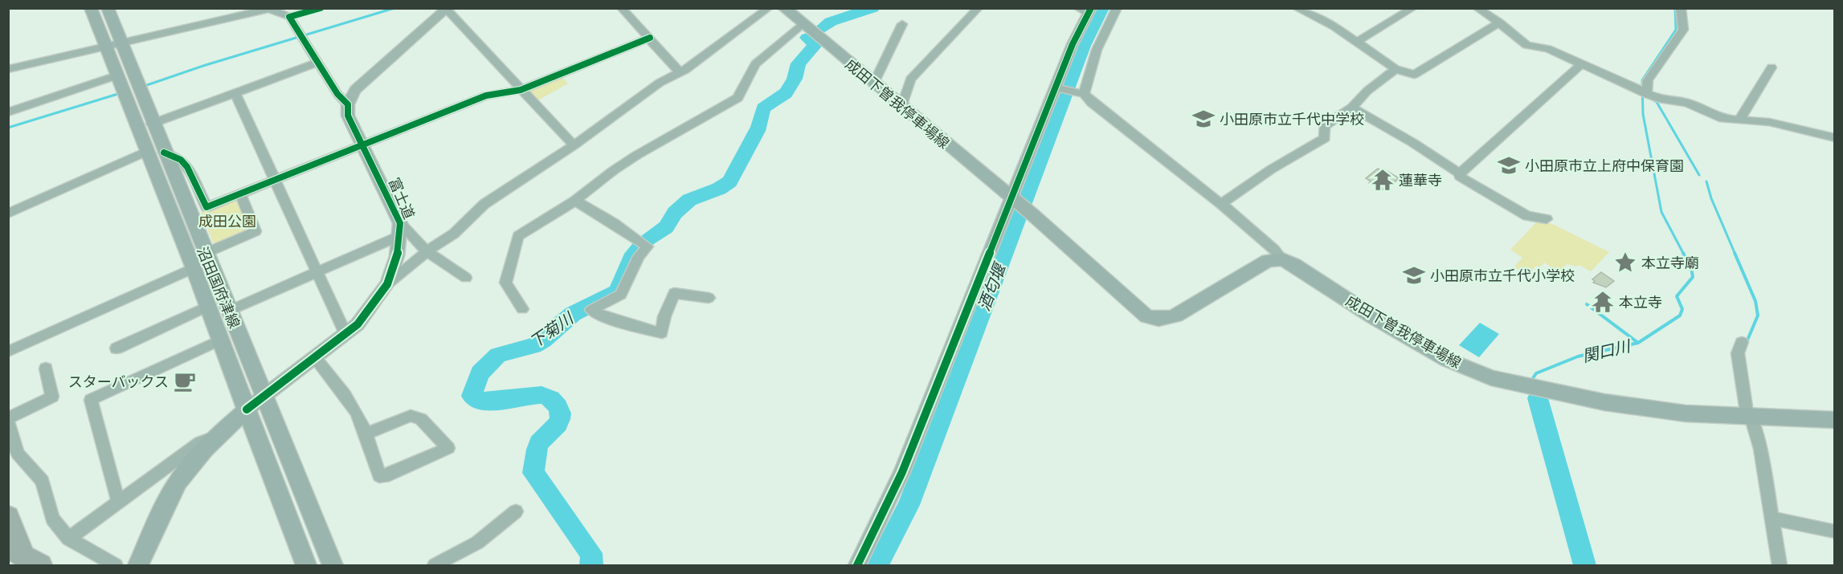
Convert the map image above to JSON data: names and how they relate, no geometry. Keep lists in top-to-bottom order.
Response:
{
  "streets": {
    "main road": ["成田下曽我停車場線", "沼田国府津線"],
    "street": ["富士道"]
  },
  "crossings": [
    ["富士道", "沼田国府津線"]
  ],
  "water": ["酒匂堰", "下菊川", "関口川"],
  "parks": ["成田公園"],
  "places": {
    "school or university": ["小田原市立千代中学校", "小田原市立上府中保育園", "小田原市立千代小学校"],
    "temple": ["蓮華寺", "本立寺"],
    "place": ["本立寺廟"],
    "cafe": ["スターバックス"]
  }
}
